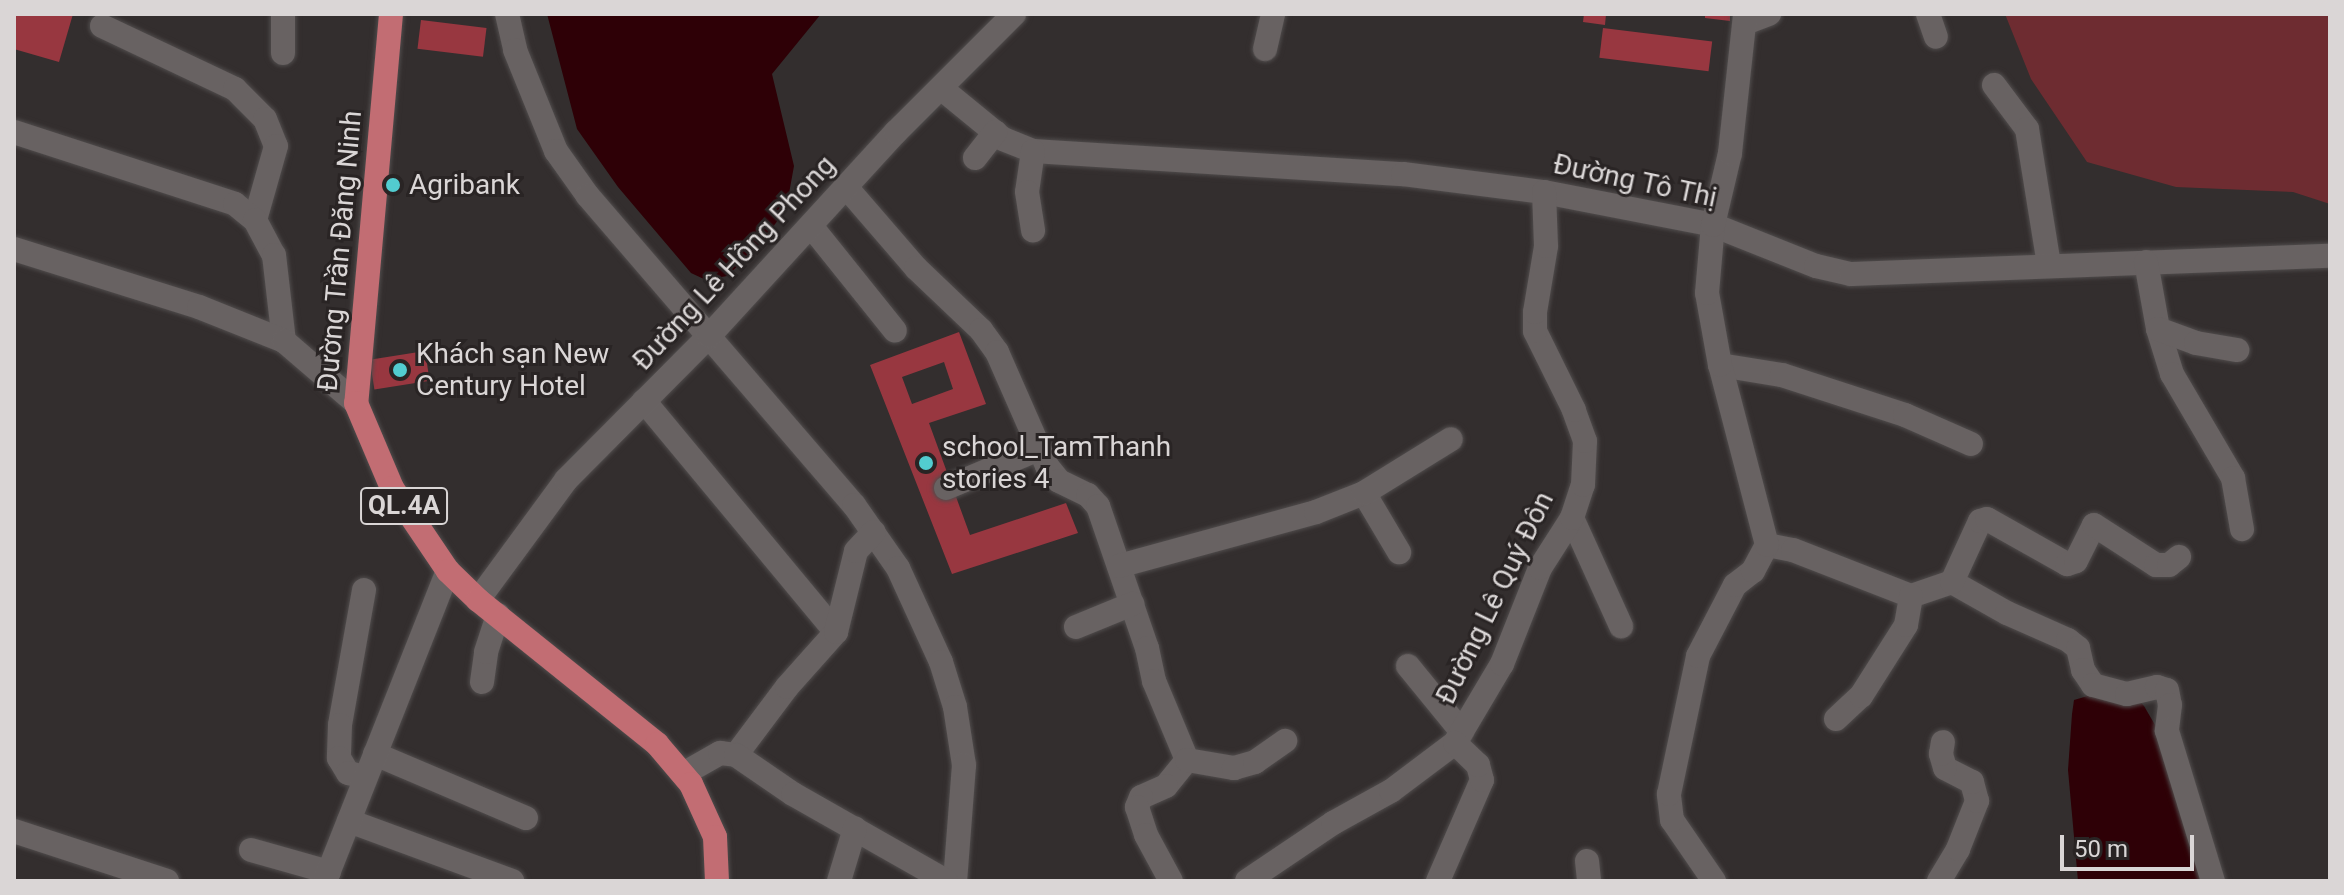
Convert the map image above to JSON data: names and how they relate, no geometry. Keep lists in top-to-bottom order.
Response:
{
  "streets": {
    "main road": ["Đường Trần Đăng Ninh", "QL.4A"],
    "street": ["Đường Tô Thị", "Đường Lê Hồng Phong", "Đường Lê Quý Đôn"]
  },
  "crossings": [
    ["Đường Tô Thị", "Đường Lê Hồng Phong"],
    ["Đường Tô Thị", "Đường Lê Quý Đôn"],
    ["Đường Trần Đăng Ninh", "Đường Lê Hồng Phong"]
  ],
  "places": ["Agribank", "Khách sạn New Century Hotel", "school_TamThanh stories 4"],
  "scale_bar": "50 m"
}
